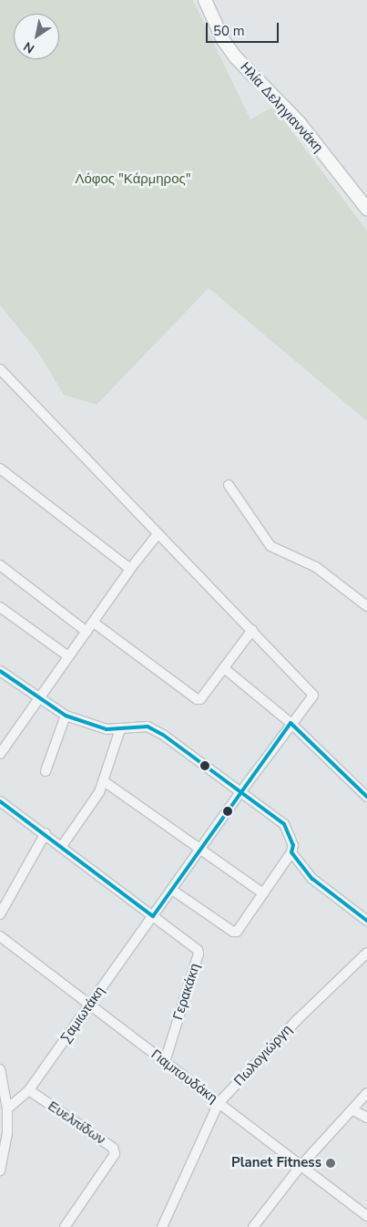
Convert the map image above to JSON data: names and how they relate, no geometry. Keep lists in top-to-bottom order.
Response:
{
  "streets": {
    "street": [
      "Ηλία Δεληγιαννάκη",
      "Γερακάκη",
      "Σαμιωτάκη",
      "Πωλογιώργη",
      "Γιαμπουδάκη",
      "Ευελπίδων"
    ]
  },
  "crossings": [
    ["Γερακάκη", "Σαμιωτάκη"],
    ["Γερακάκη", "Γιαμπουδάκη"],
    ["Σαμιωτάκη", "Γιαμπουδάκη"],
    ["Σαμιωτάκη", "Ευελπίδων"],
    ["Πωλογιώργη", "Γιαμπουδάκη"]
  ],
  "parks": ["Λόφος \"Κάρμηρος\""],
  "places": ["Planet Fitness"],
  "scale_bar": "50 m",
  "north": "bottom left"
}
